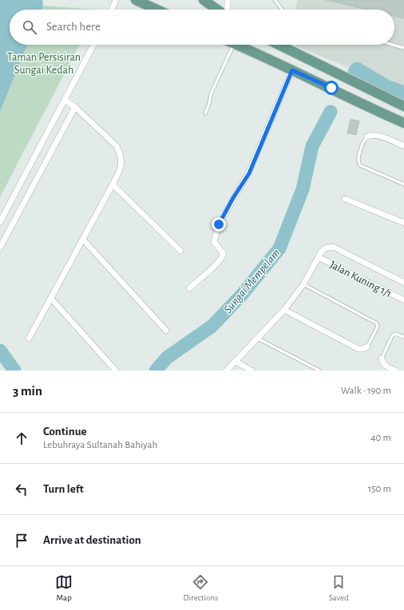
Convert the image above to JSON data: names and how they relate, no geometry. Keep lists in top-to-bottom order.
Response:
{
  "streets": {
    "street": ["Jalan Kuning 1/1"]
  },
  "water": ["Sungai Mempelam"],
  "parks": ["Taman Persisiran Sungai Kedah"],
  "page": {
    "search": "Search here",
    "heading": ["3 min", "Walk · 190 m"],
    "list": [
      ["Continue", "Lebuhraya Sultanah Bahiyah", "40 m"],
      ["Turn left", "150 m"],
      "Arrive at destination"
    ],
    "nav": ["Map", "Directions", "Saved"]
  }
}
